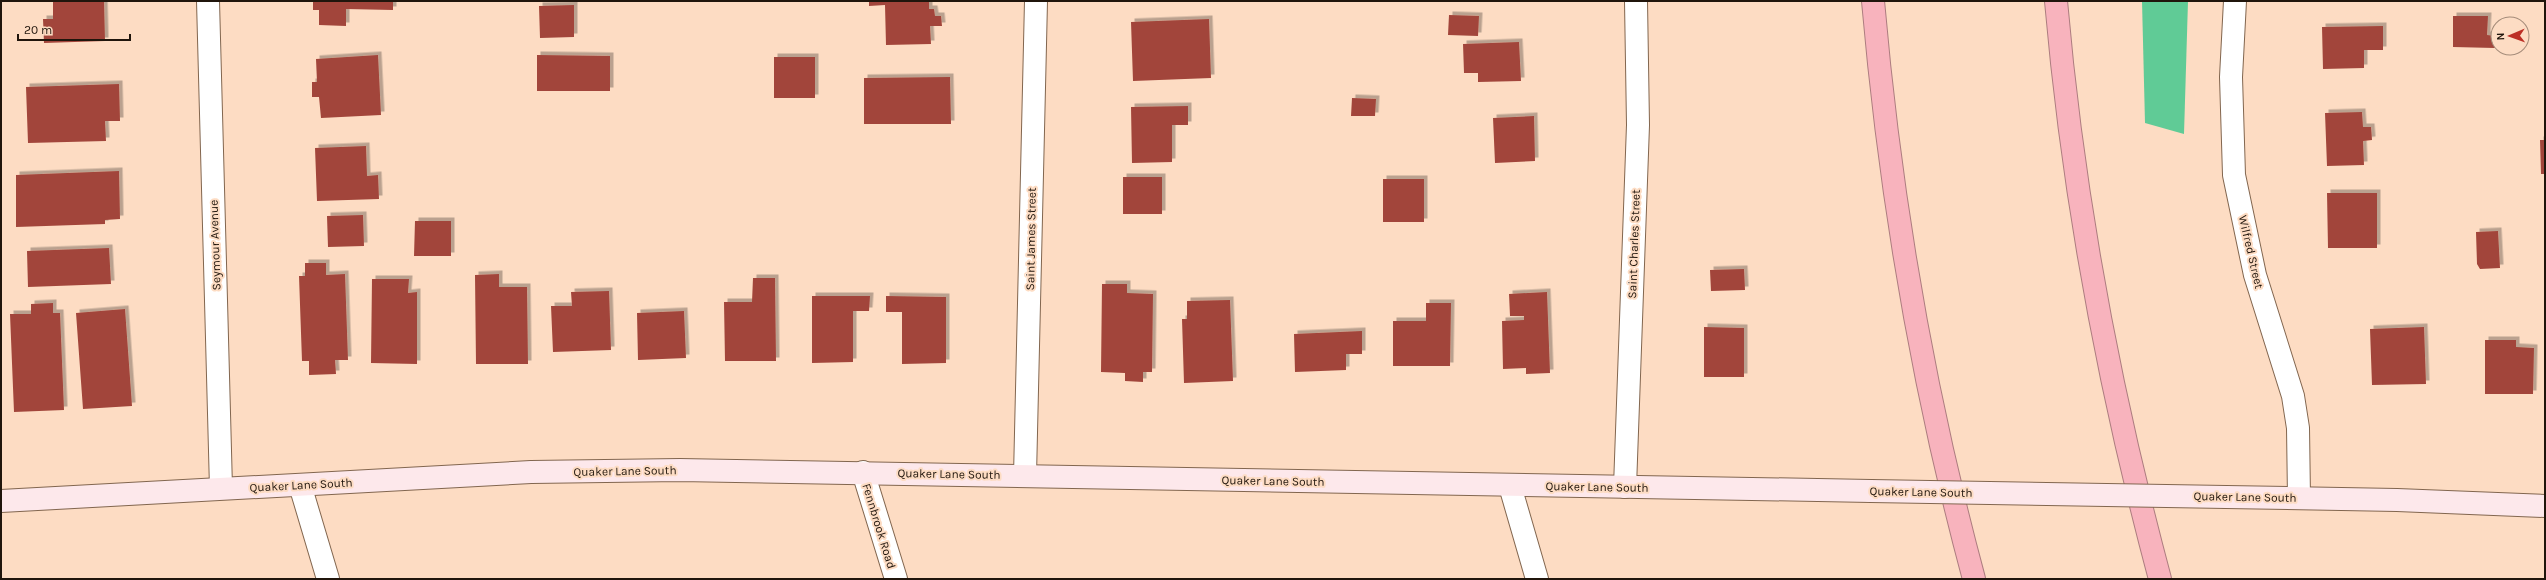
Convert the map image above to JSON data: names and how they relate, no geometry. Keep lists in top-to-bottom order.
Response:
{
  "streets": {
    "main road": ["Quaker Lane South"],
    "street": [
      "Saint James Street",
      "Saint Charles Street",
      "Seymour Avenue",
      "Wilfred Street",
      "Fennbrook Road"
    ]
  },
  "crossings": [
    ["Saint James Street", "Quaker Lane South"],
    ["Saint Charles Street", "Quaker Lane South"],
    ["Seymour Avenue", "Quaker Lane South"],
    ["Wilfred Street", "Quaker Lane South"],
    ["Quaker Lane South", "Fennbrook Road"]
  ],
  "scale_bar": "20 m",
  "north": "left"
}
